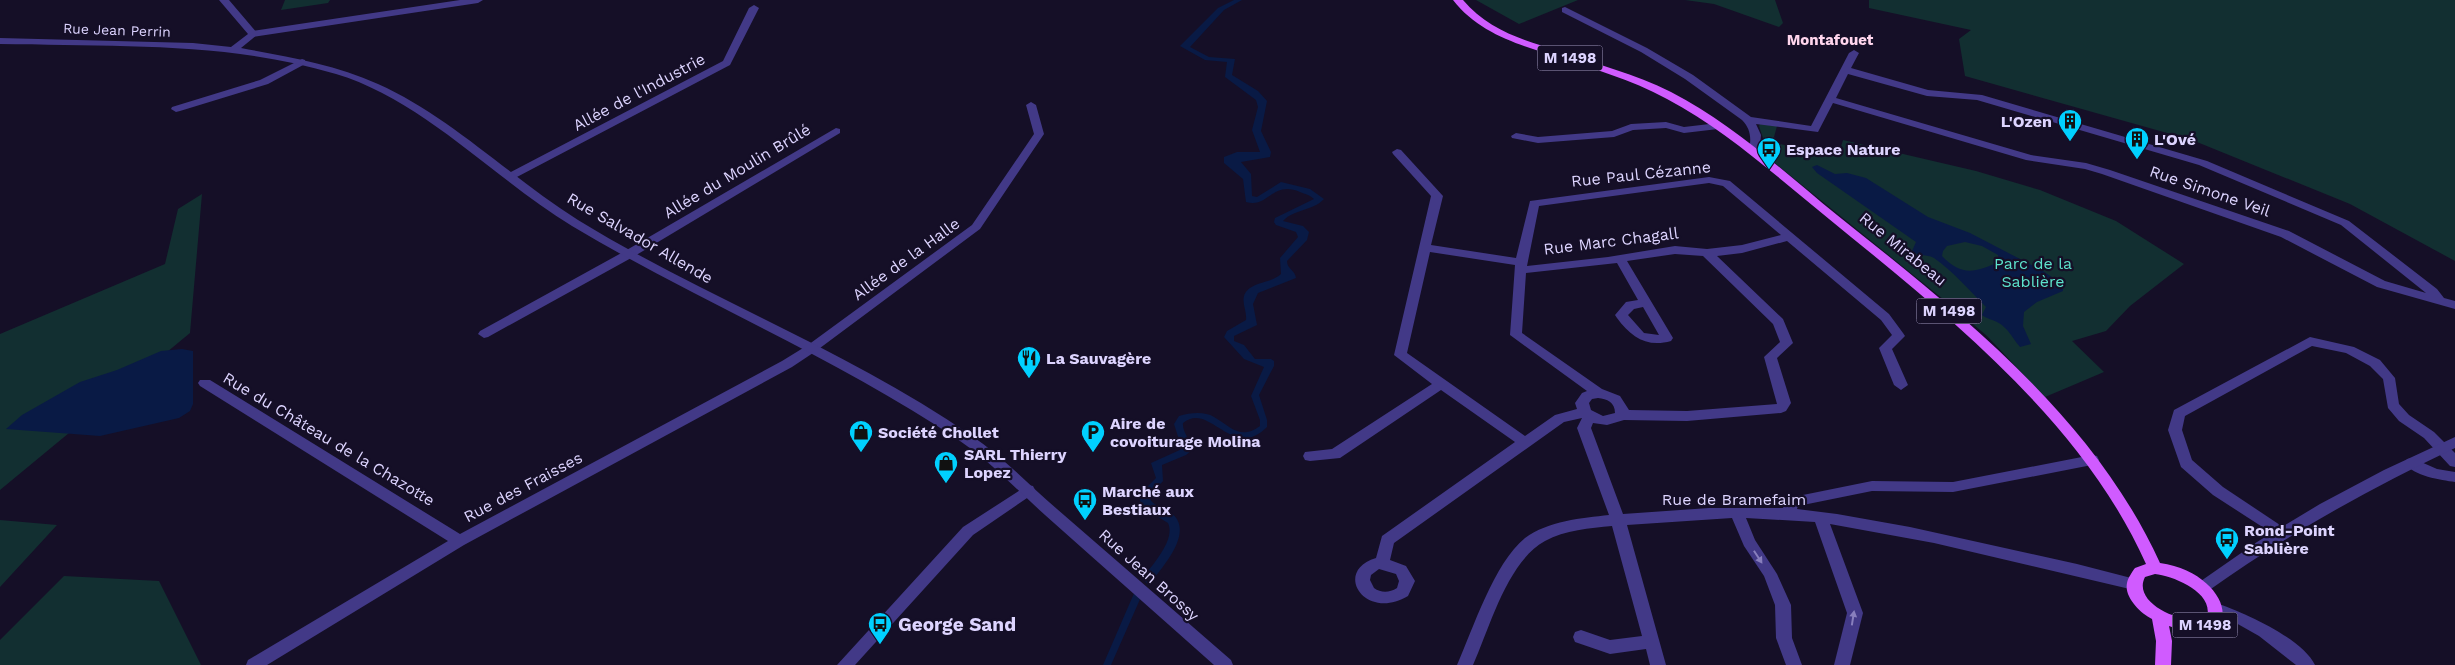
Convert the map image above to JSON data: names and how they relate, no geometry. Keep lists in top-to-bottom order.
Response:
{
  "streets": {
    "main road": ["M 1498", "Rue Mirabeau"],
    "street": [
      "Rue Jean Perrin",
      "Allée de l'Industrie",
      "Allée du Moulin Brûlé",
      "Rue Paul Cézanne",
      "Rue Simone Veil",
      "Rue Salvador Allende",
      "Rue Marc Chagall",
      "Allée de la Halle",
      "Rue du Château de la Chazotte",
      "Rue des Fraisses",
      "Rue de Bramefaim",
      "Rue Jean Brossy"
    ]
  },
  "crossings": [
    ["Rue Jean Perrin", "Rue Salvador Allende"],
    ["M 1498", "Rue Mirabeau"],
    ["M 1498", "Rue de Bramefaim"],
    ["Allée de l'Industrie", "Rue Salvador Allende"],
    ["Allée du Moulin Brûlé", "Rue Salvador Allende"],
    ["Rue Paul Cézanne", "Rue Marc Chagall"],
    ["Rue Salvador Allende", "Allée de la Halle"],
    ["Rue Salvador Allende", "Rue des Fraisses"],
    ["Rue Salvador Allende", "Rue Jean Brossy"],
    ["Allée de la Halle", "Rue des Fraisses"],
    ["Rue du Château de la Chazotte", "Rue des Fraisses"]
  ],
  "districts": ["Montafouet"],
  "parks": ["Parc de la Sablière"],
  "places": {
    "building": ["L'Ozen", "L'Ové"],
    "bus stop": [
      "Espace Nature",
      "Marché aux Bestiaux",
      "Rond-Point Sablière",
      "George Sand"
    ],
    "restaurant": ["La Sauvagère"],
    "shop": ["Société Chollet", "SARL Thierry Lopez"],
    "parking": ["Aire de covoiturage Molina"]
  }
}
